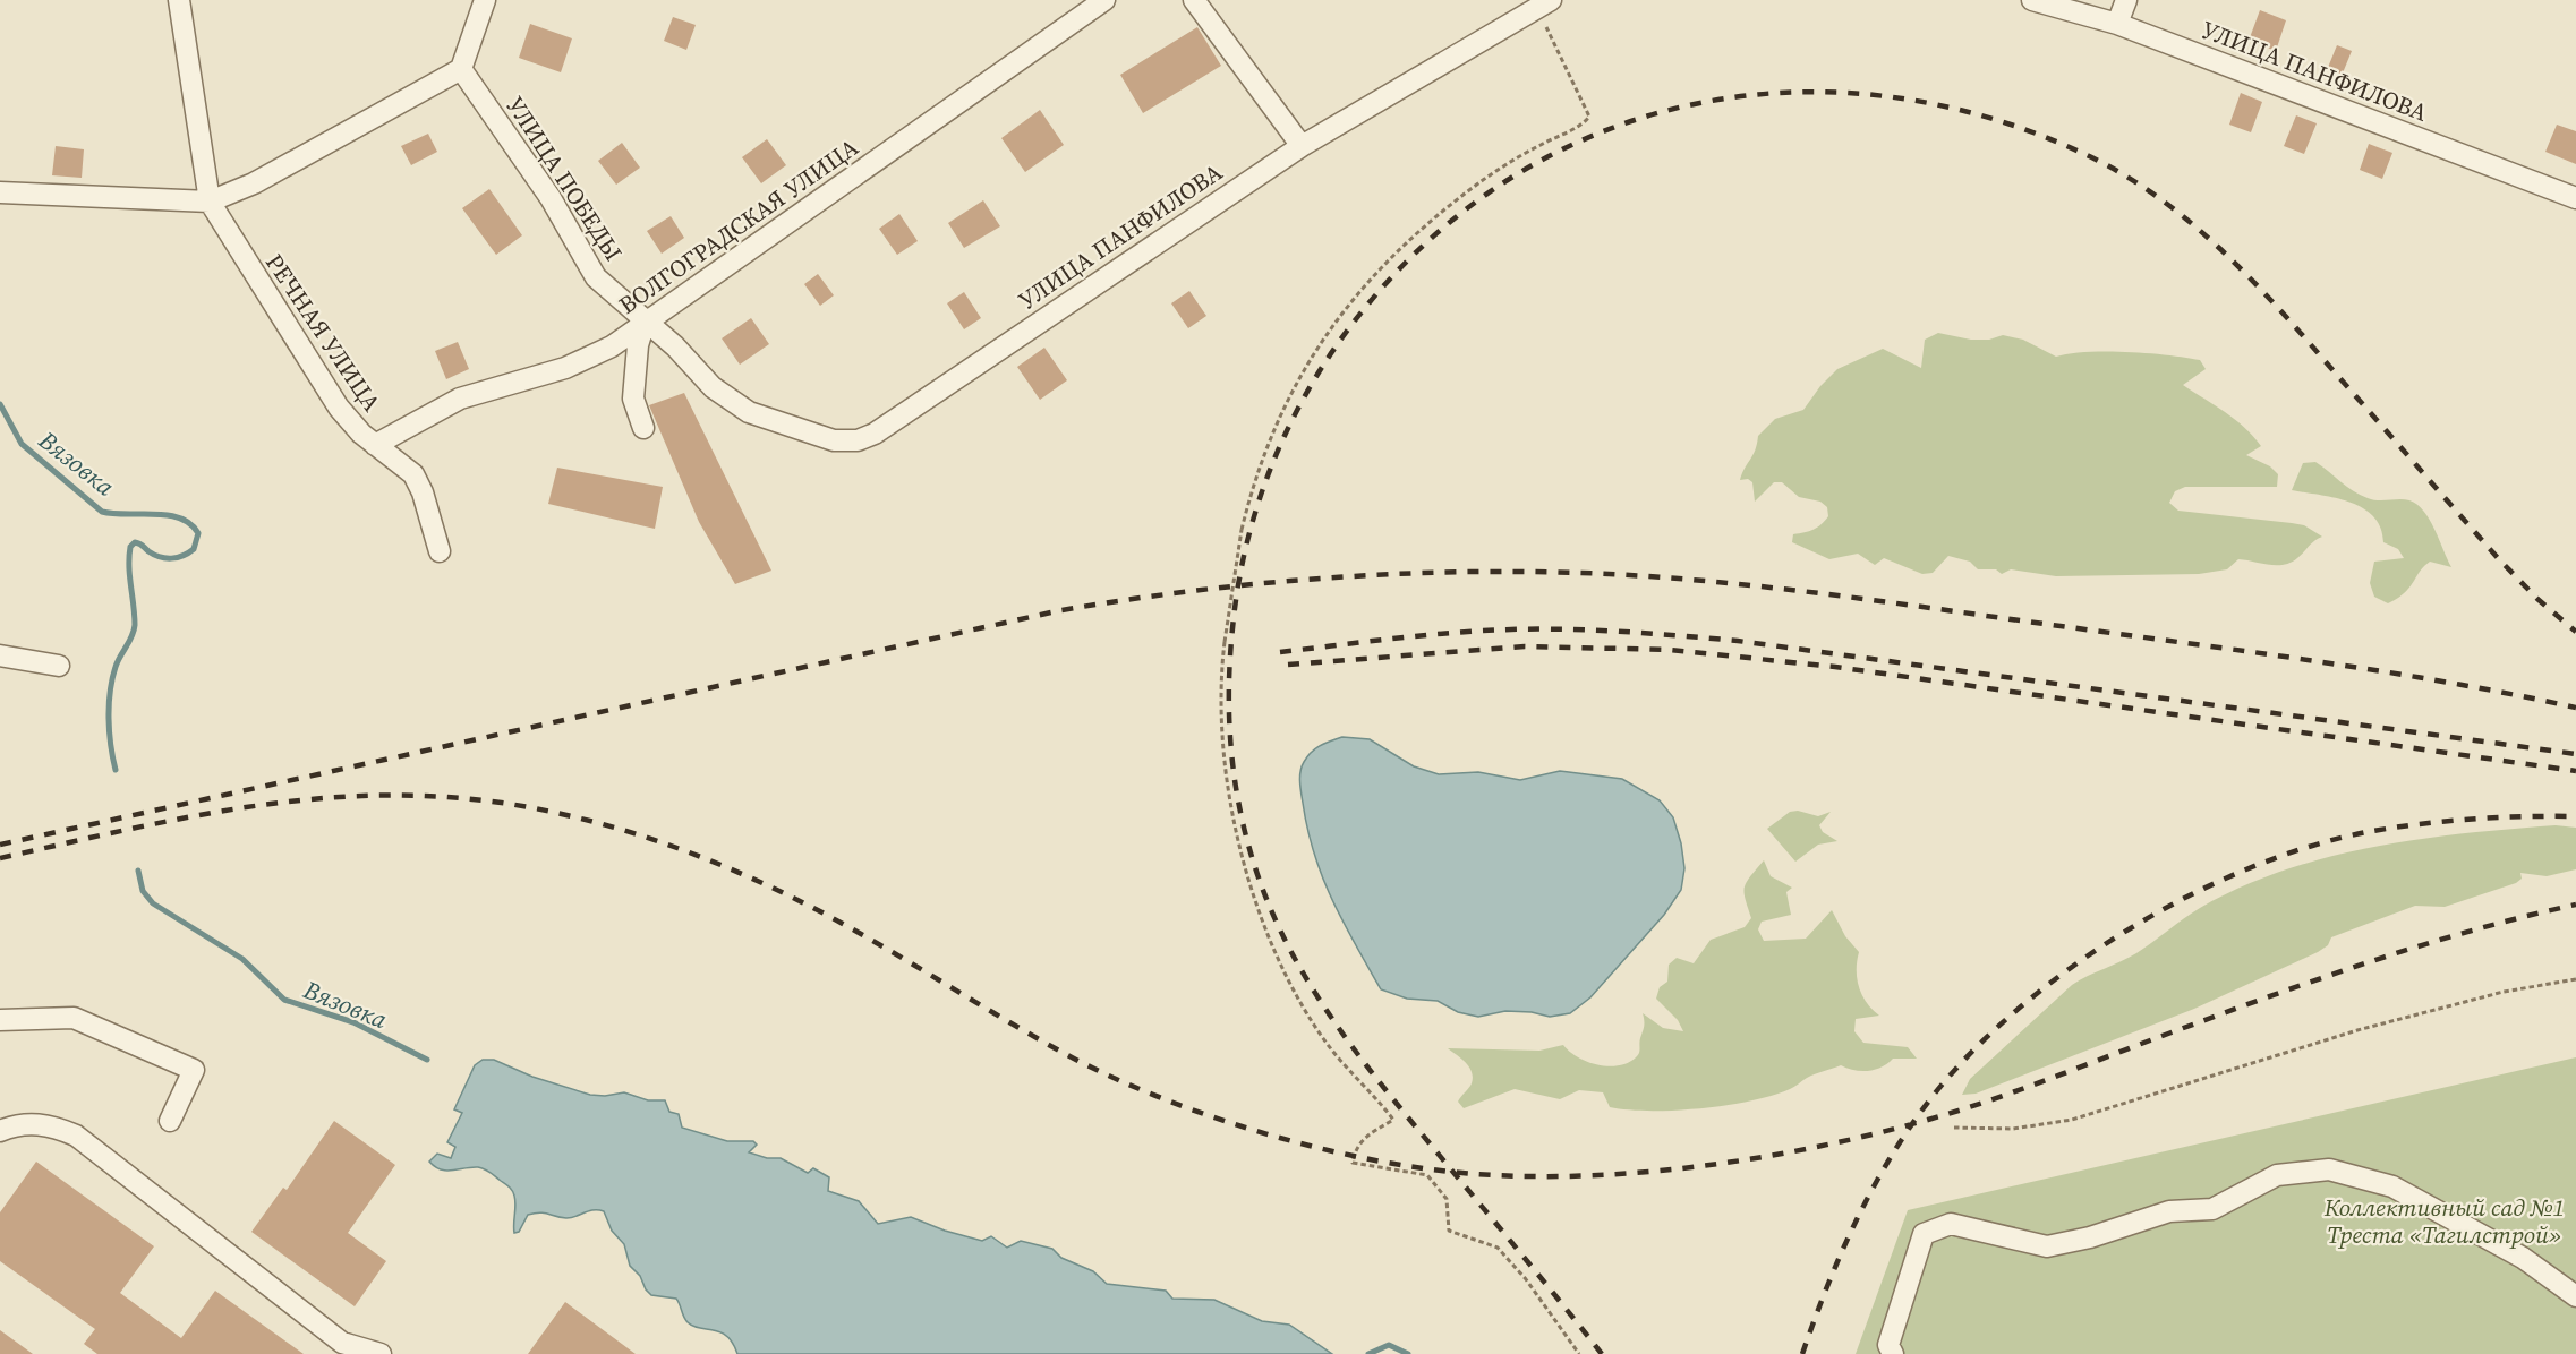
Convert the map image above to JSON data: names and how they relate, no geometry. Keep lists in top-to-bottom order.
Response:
{
  "streets": {
    "street": [
      "УЛИЦА ПАНФИЛОВА",
      "УЛИЦА ПОБЕДЫ",
      "ВОЛГОГРАДСКАЯ УЛИЦА",
      "РЕЧНАЯ УЛИЦА"
    ]
  },
  "crossings": [
    ["УЛИЦА ПАНФИЛОВА", "УЛИЦА ПОБЕДЫ"],
    ["УЛИЦА ПОБЕДЫ", "ВОЛГОГРАДСКАЯ УЛИЦА"],
    ["ВОЛГОГРАДСКАЯ УЛИЦА", "РЕЧНАЯ УЛИЦА"]
  ],
  "water": ["Вязовка"],
  "parks": ["Коллективный сад №1 Треста «Тагилстрой»"]
}
